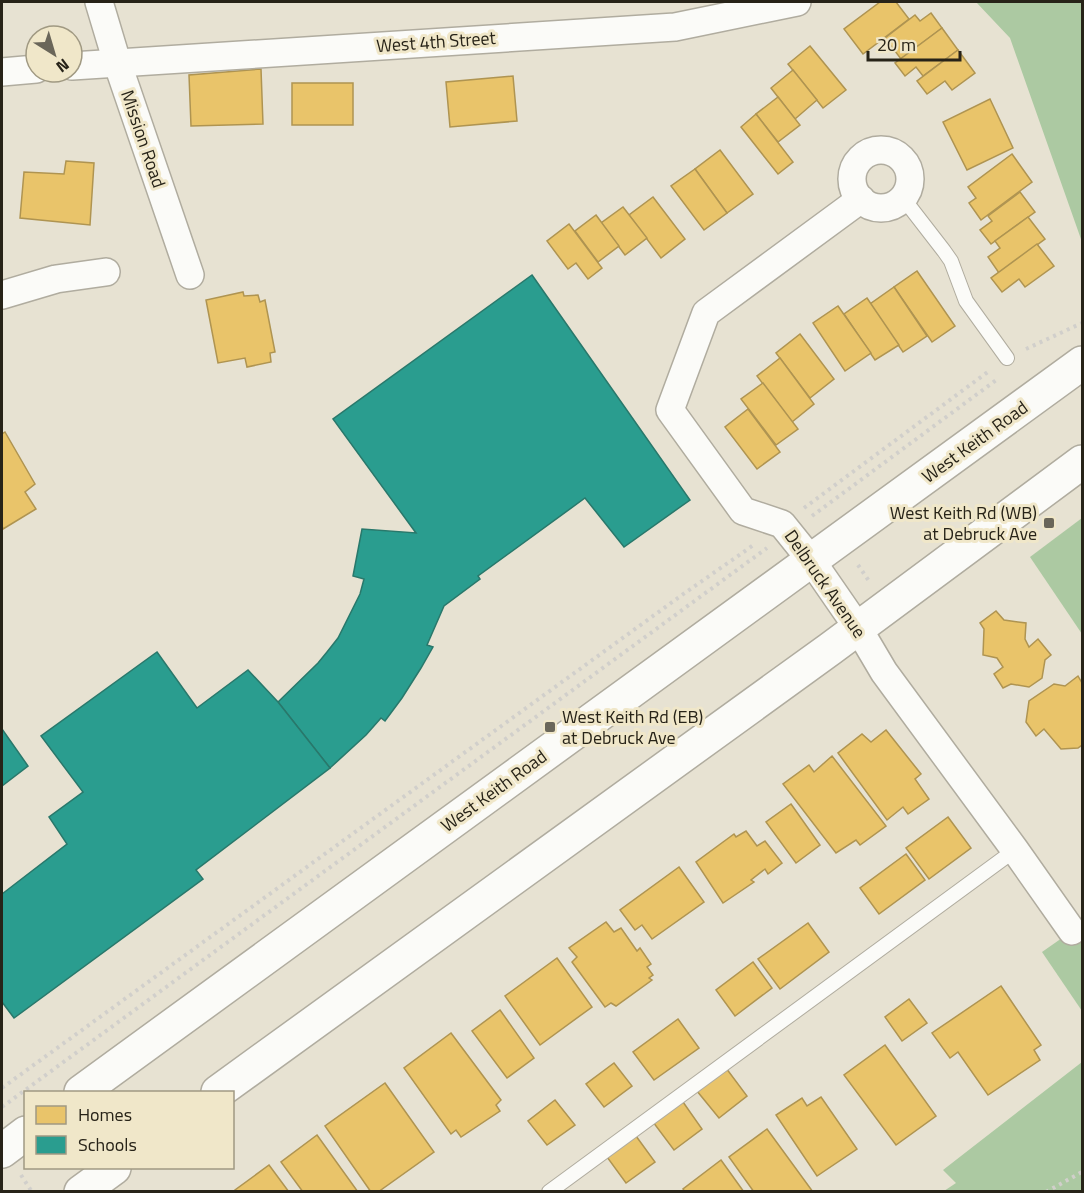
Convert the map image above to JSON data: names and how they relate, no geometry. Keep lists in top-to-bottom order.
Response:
{
  "streets": {
    "main road": ["West Keith Road"],
    "street": ["West 4th Street", "Mission Road", "Delbruck Avenue"]
  },
  "crossings": [
    ["West 4th Street", "Mission Road"],
    ["West Keith Road", "Delbruck Avenue"]
  ],
  "places": {
    "transit": ["West Keith Rd (WB) at Debruck Ave", "West Keith Rd (EB) at Debruck Ave"]
  },
  "legend": ["Homes", "Schools"],
  "scale_bar": "20 m",
  "north": "bottom right"
}
